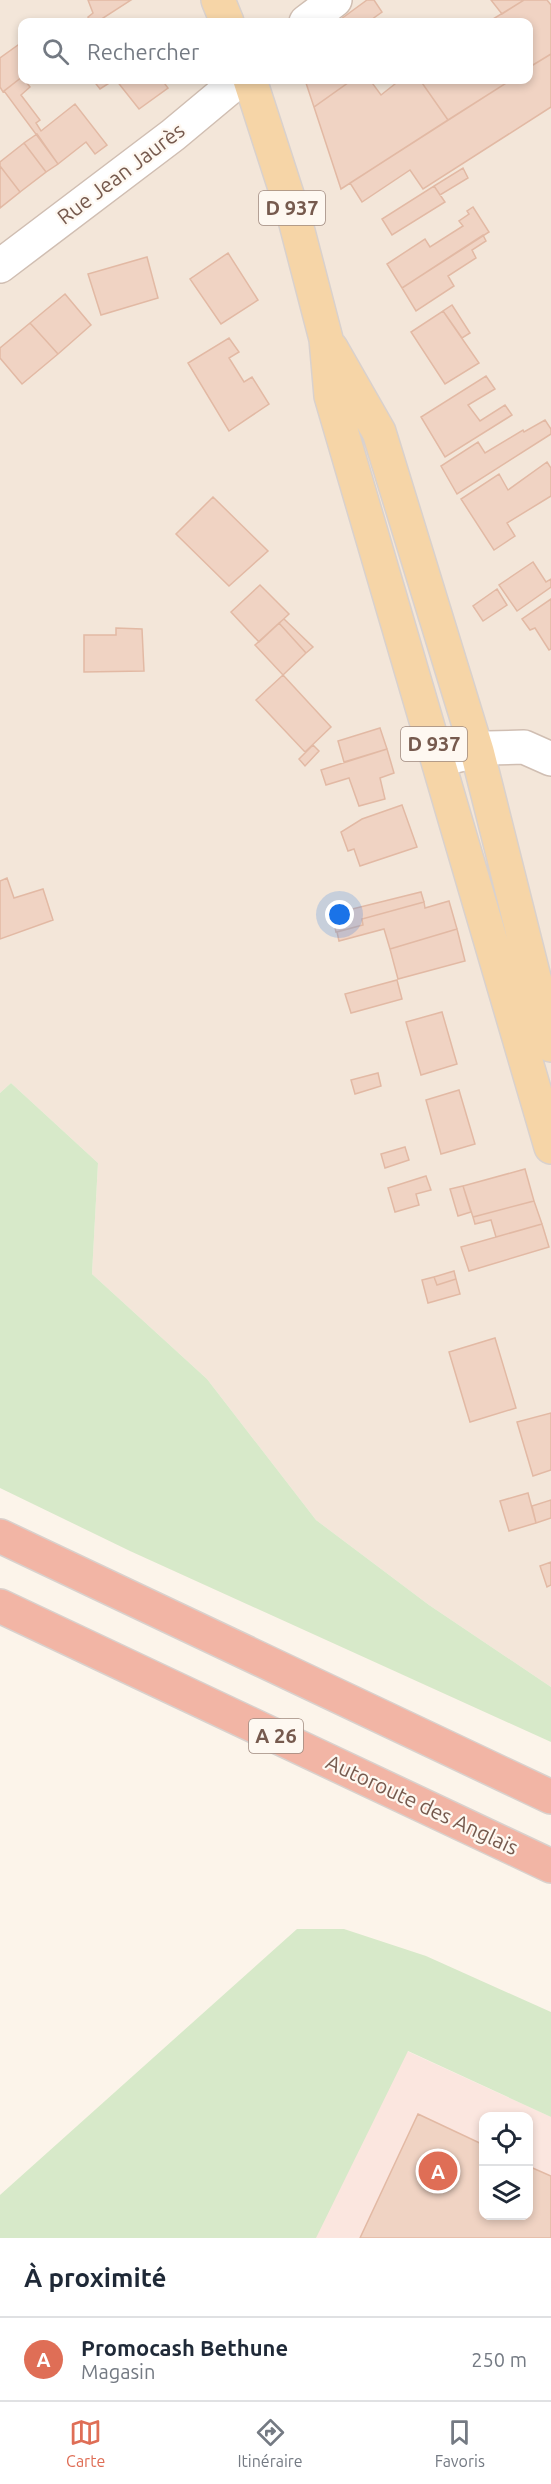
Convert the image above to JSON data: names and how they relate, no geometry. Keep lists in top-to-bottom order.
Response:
{
  "streets": {
    "highway": ["A 26", "Autoroute des Anglais"],
    "main road": ["D 937"],
    "street": ["Rue Jean Jaurès"]
  },
  "page": {
    "search": "Rechercher",
    "pins": "A",
    "heading": "À proximité",
    "list": [
      {
        "mark": "A",
        "name": "Promocash Bethune",
        "note": "Magasin",
        "value": "250 m"
      }
    ],
    "nav": ["Carte", "Itinéraire", "Favoris"]
  }
}
